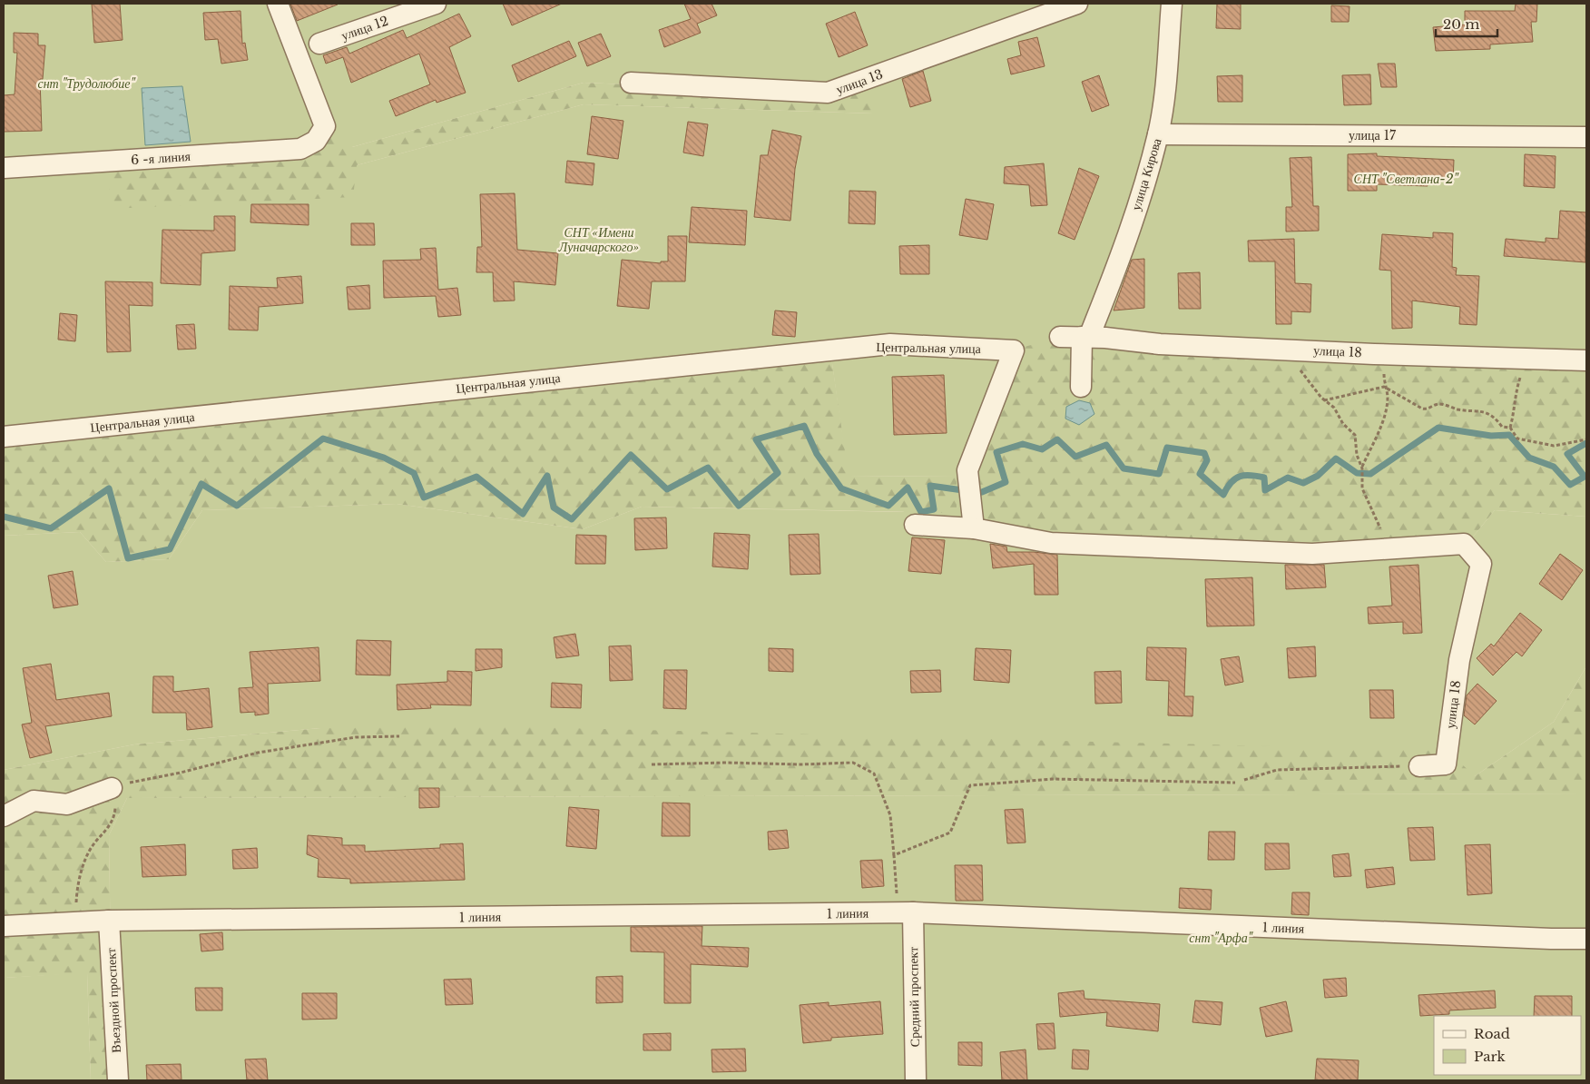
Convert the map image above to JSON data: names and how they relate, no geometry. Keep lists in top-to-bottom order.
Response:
{
  "streets": {
    "street": [
      "улица 12",
      "улица 13",
      "улица 17",
      "6 -я линия",
      "улица Кирова",
      "Центральная улица",
      "улица 18",
      "1 линия",
      "Средний проспект",
      "Въездной проспект"
    ]
  },
  "crossings": [
    ["улица 17", "улица Кирова"],
    ["улица Кирова", "улица 18"],
    ["1 линия", "Средний проспект"],
    ["1 линия", "Въездной проспект"]
  ],
  "parks": [
    "снт \"Трудолюбие\"",
    "СНТ \"Светлана-2\"",
    "СНТ «Имени Луначарского»",
    "снт \"Арфа\""
  ],
  "legend": ["Road", "Park"],
  "scale_bar": "20 m"
}
